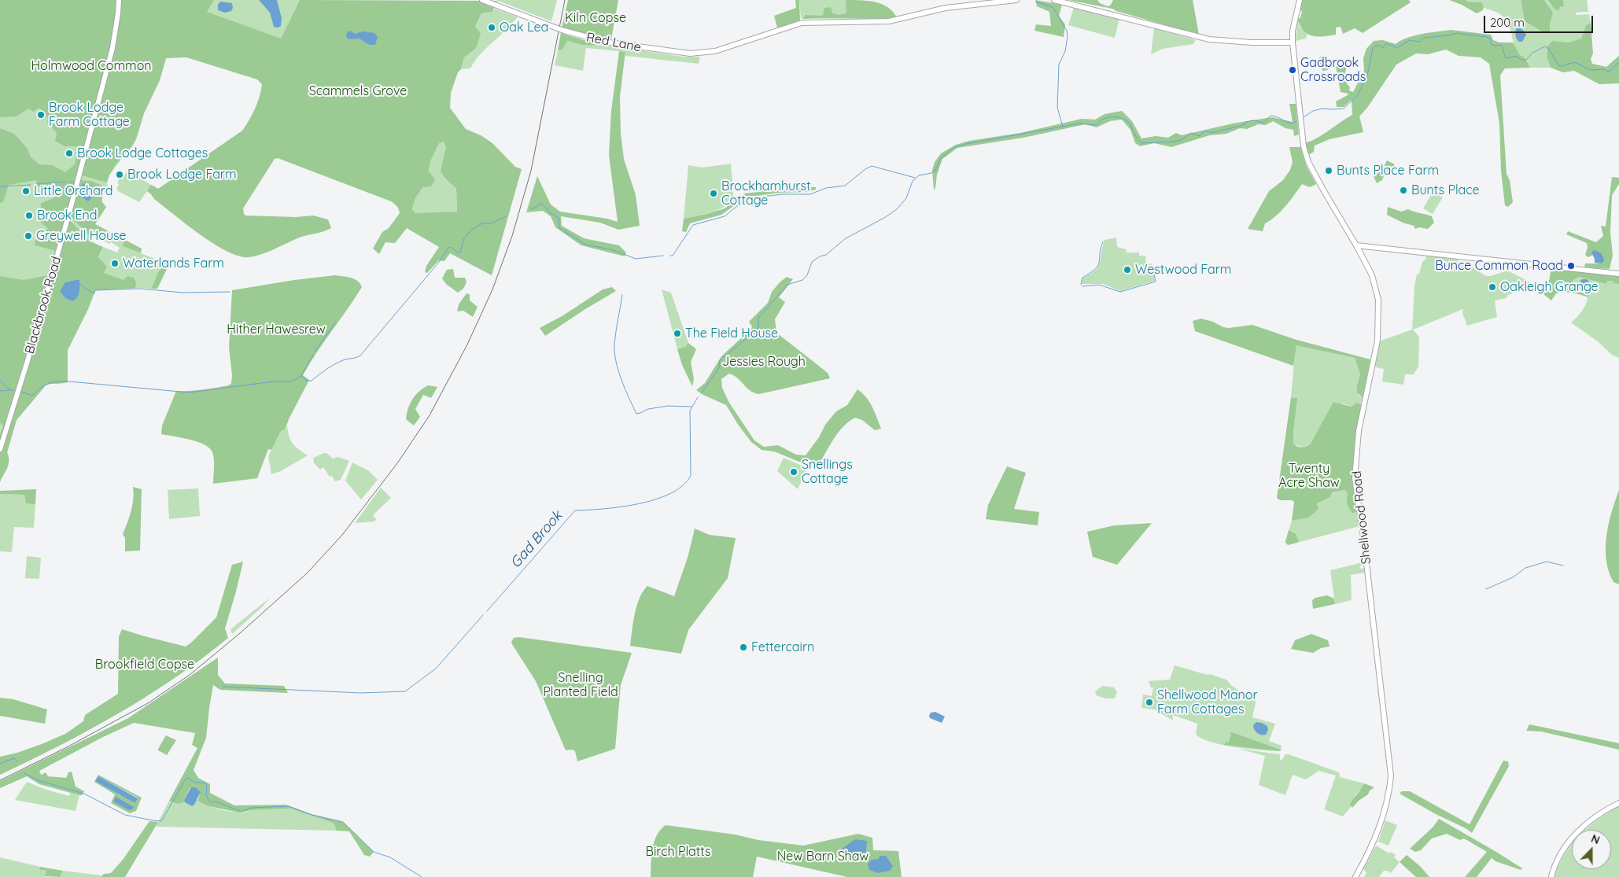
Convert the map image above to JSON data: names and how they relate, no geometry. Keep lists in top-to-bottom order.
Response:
{
  "streets": {
    "street": ["Red Lane", "Blackbrook Road", "Shellwood Road"]
  },
  "water": ["Gad Brook"],
  "parks": [
    "Kiln Copse",
    "Holmwood Common",
    "Scammels Grove",
    "Hither Hawesrew",
    "Jessies Rough",
    "Twenty Acre Shaw",
    "Brookfield Copse",
    "Snelling Planted Field",
    "Birch Platts",
    "New Barn Shaw"
  ],
  "places": [
    "Oak Lea",
    "Gadbrook Crossroads",
    "Brook Lodge Farm Cottage",
    "Brook Lodge Cottages",
    "Bunts Place Farm",
    "Brook Lodge Farm",
    "Bunts Place",
    "Little Orchard",
    "Brockhamhurst Cottage",
    "Brook End",
    "Greywell House",
    "Waterlands Farm",
    "Bunce Common Road",
    "Westwood Farm",
    "Oakleigh Grange",
    "The Field House",
    "Snellings Cottage",
    "Fettercairn",
    "Shellwood Manor Farm Cottages"
  ],
  "scale_bar": "200 m",
  "north": "top"
}
